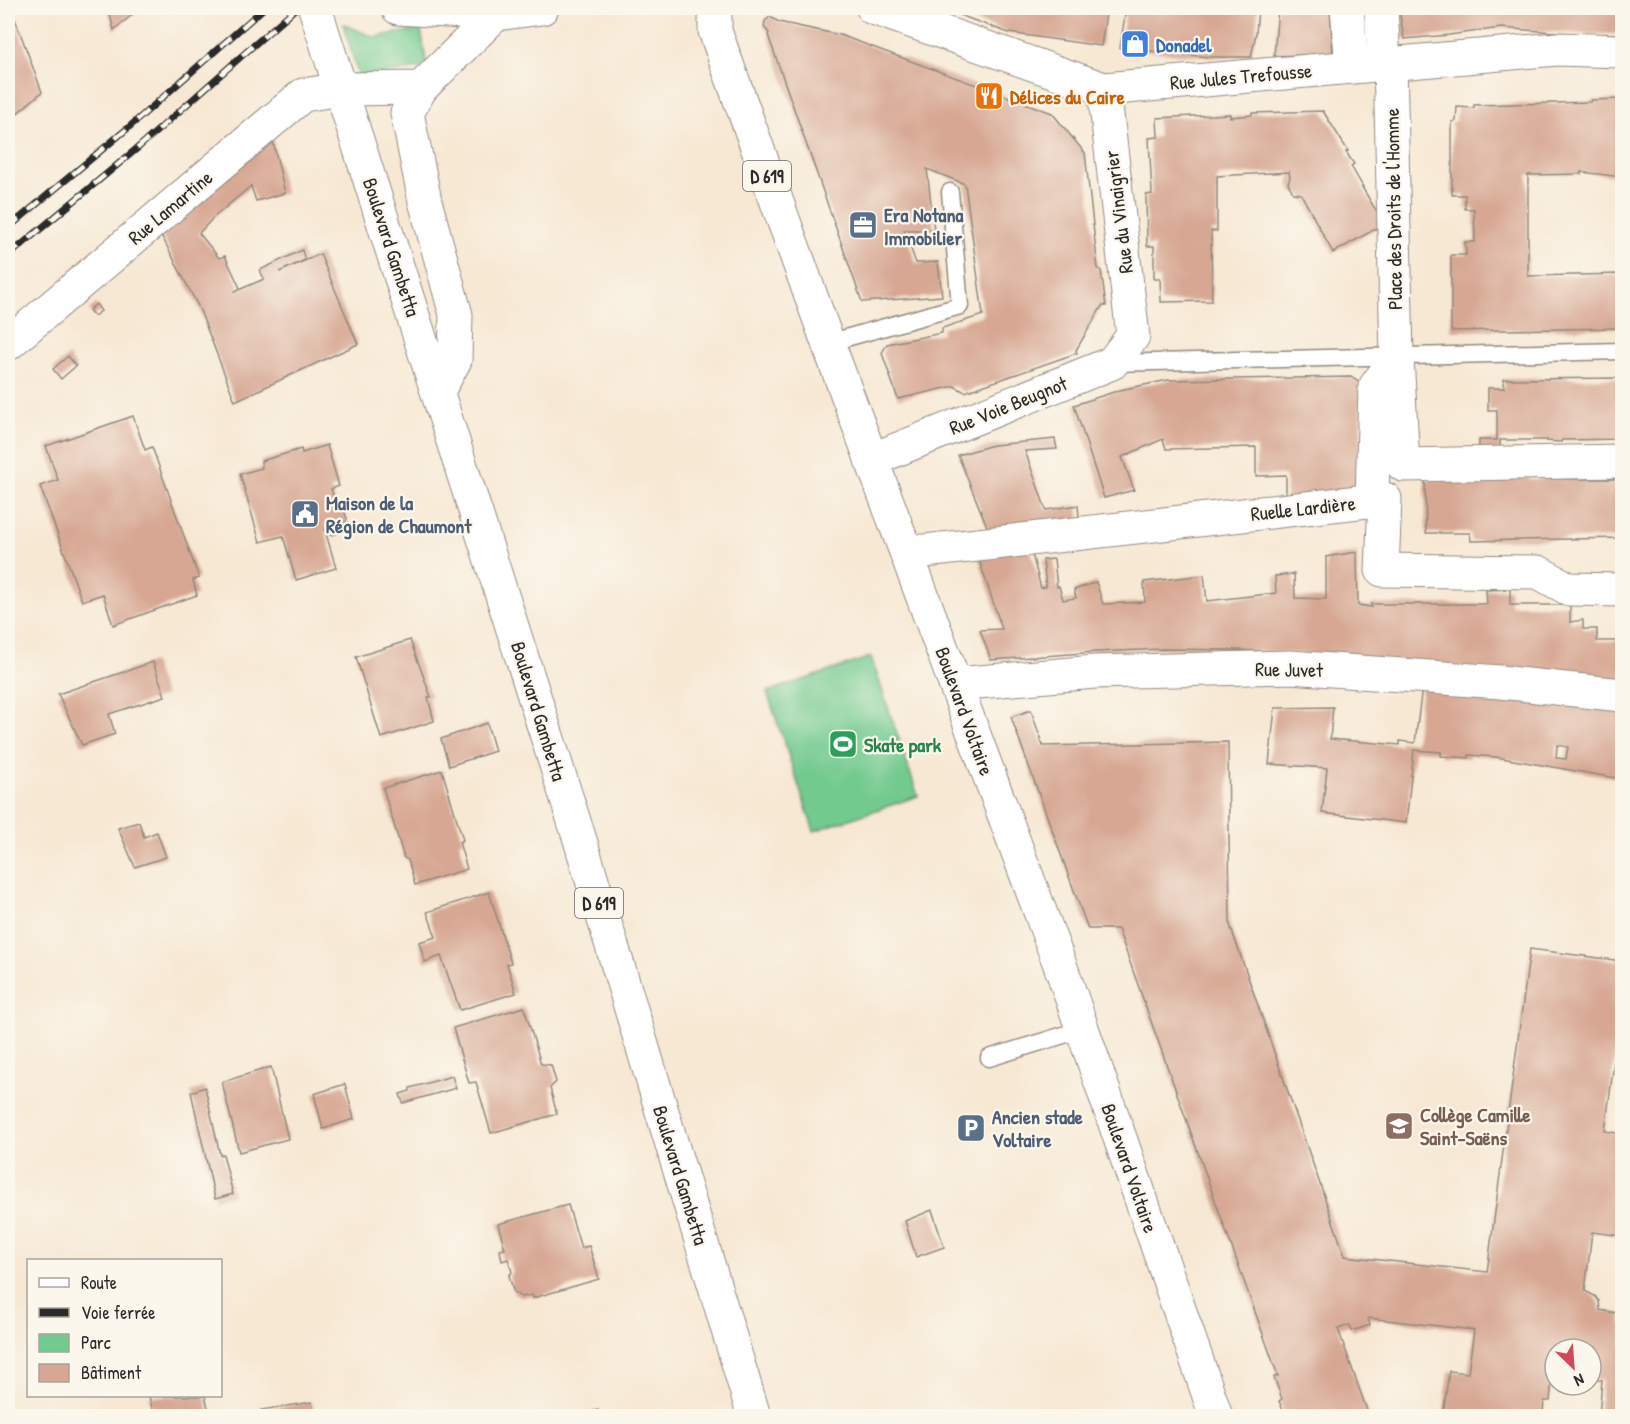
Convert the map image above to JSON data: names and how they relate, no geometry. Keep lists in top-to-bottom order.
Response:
{
  "streets": {
    "street": [
      "Rue Jules Trefousse",
      "D 619",
      "Rue Lamartine",
      "Place des Droits de l'Homme",
      "Rue du Vinaigrier",
      "Boulevard Gambetta",
      "Rue Voie Beugnot",
      "Ruelle Lardière",
      "Rue Juvet",
      "Boulevard Voltaire"
    ]
  },
  "crossings": [
    ["Rue Jules Trefousse", "Place des Droits de l'Homme"],
    ["Rue Jules Trefousse", "Rue du Vinaigrier"],
    ["Rue Lamartine", "Boulevard Gambetta"],
    ["Rue du Vinaigrier", "Rue Voie Beugnot"],
    ["Rue Voie Beugnot", "Boulevard Voltaire"],
    ["Ruelle Lardière", "Boulevard Voltaire"],
    ["Rue Juvet", "Boulevard Voltaire"]
  ],
  "places": {
    "shop": ["Donadel"],
    "restaurant": ["Délices du Caire"],
    "office": ["Era Notana Immobilier"],
    "public building": ["Maison de la Région de Chaumont"],
    "sports": ["Skate park"],
    "school or university": ["Collège Camille Saint-Saëns"],
    "parking": ["Ancien stade Voltaire"]
  },
  "legend": [
    "Route",
    "Voie ferrée",
    "Parc",
    "Bâtiment"
  ],
  "north": "bottom right"
}
